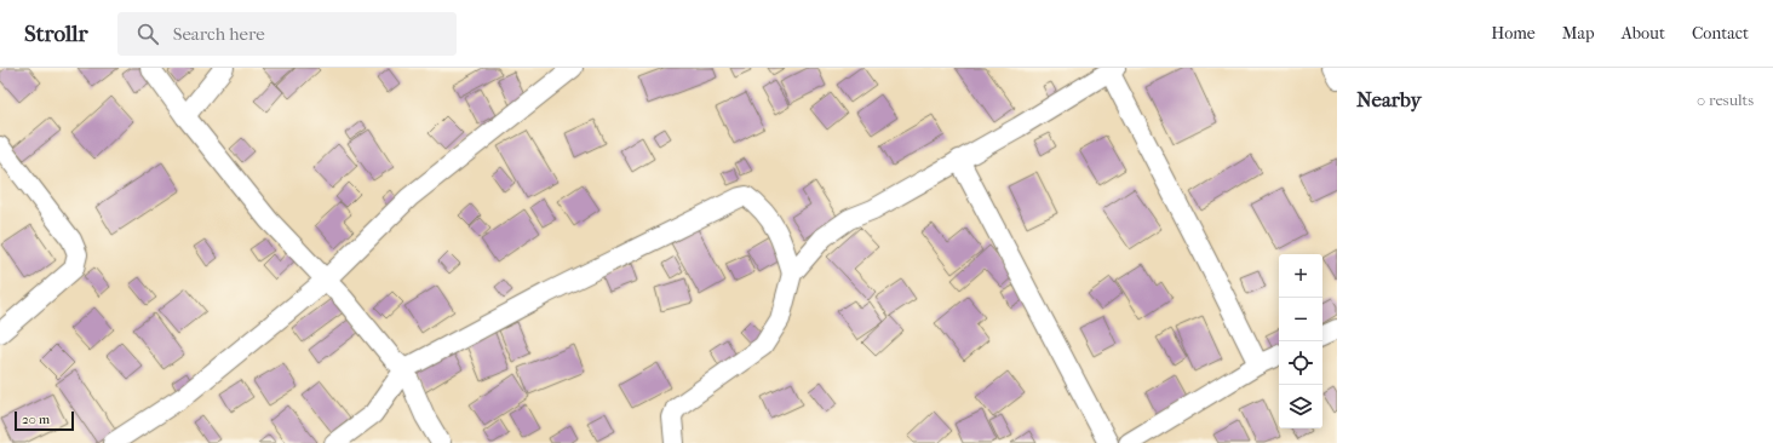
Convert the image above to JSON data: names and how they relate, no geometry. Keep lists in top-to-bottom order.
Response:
{
  "scale_bar": "20 m",
  "page": {
    "header": "Strollr",
    "search": "Search here",
    "nav": [
      "Home",
      "Map",
      "About",
      "Contact"
    ],
    "heading": ["Nearby", "0 results"],
    "map_buttons": ["+", "−"],
    "scale": "20 m"
  }
}
